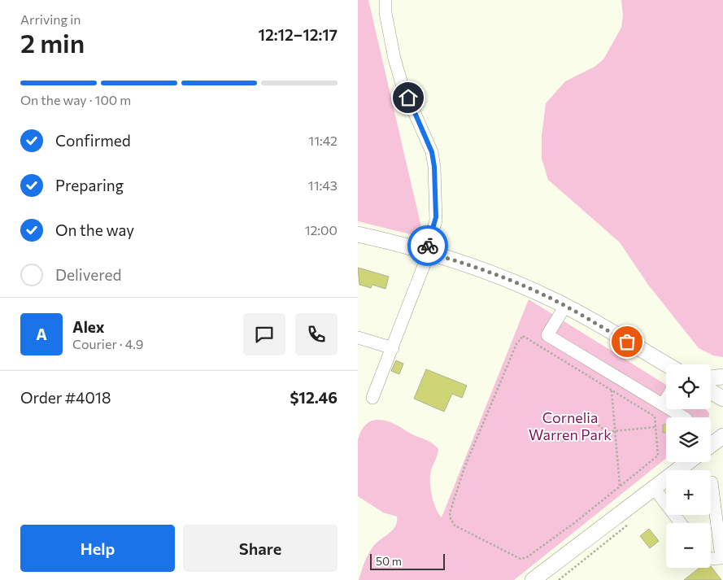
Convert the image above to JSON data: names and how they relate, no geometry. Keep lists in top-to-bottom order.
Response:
{
  "parks": ["Cornelia Warren Park"],
  "scale_bar": "50 m",
  "page": {
    "heading": ["2 min", "Arriving in", "12:12–12:17"],
    "panel": [
      "Alex",
      "Courier · 4.9",
      "Order #4018",
      "$12.46"
    ],
    "bar": "On the way · 100 m",
    "list": [
      ["Confirmed", "11:42"],
      ["Preparing", "11:43"],
      ["On the way", "12:00"],
      "Delivered"
    ],
    "round": "A",
    "map_buttons": ["+", "−"],
    "buttons": ["Help", "Share"],
    "scale": "50 m"
  }
}
